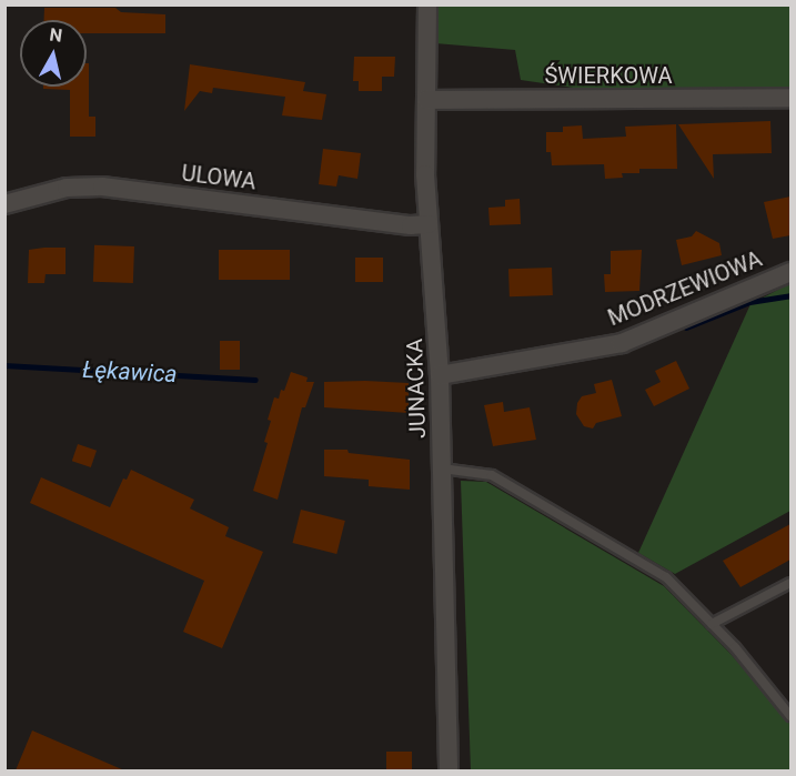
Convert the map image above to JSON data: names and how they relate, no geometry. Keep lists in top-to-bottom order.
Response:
{
  "streets": {
    "street": [
      "ŚWIERKOWA",
      "ULOWA",
      "MODRZEWIOWA",
      "JUNACKA"
    ]
  },
  "crossings": [
    ["ŚWIERKOWA", "JUNACKA"],
    ["ULOWA", "JUNACKA"],
    ["MODRZEWIOWA", "JUNACKA"]
  ],
  "water": ["Łękawica"],
  "north": "top"
}
